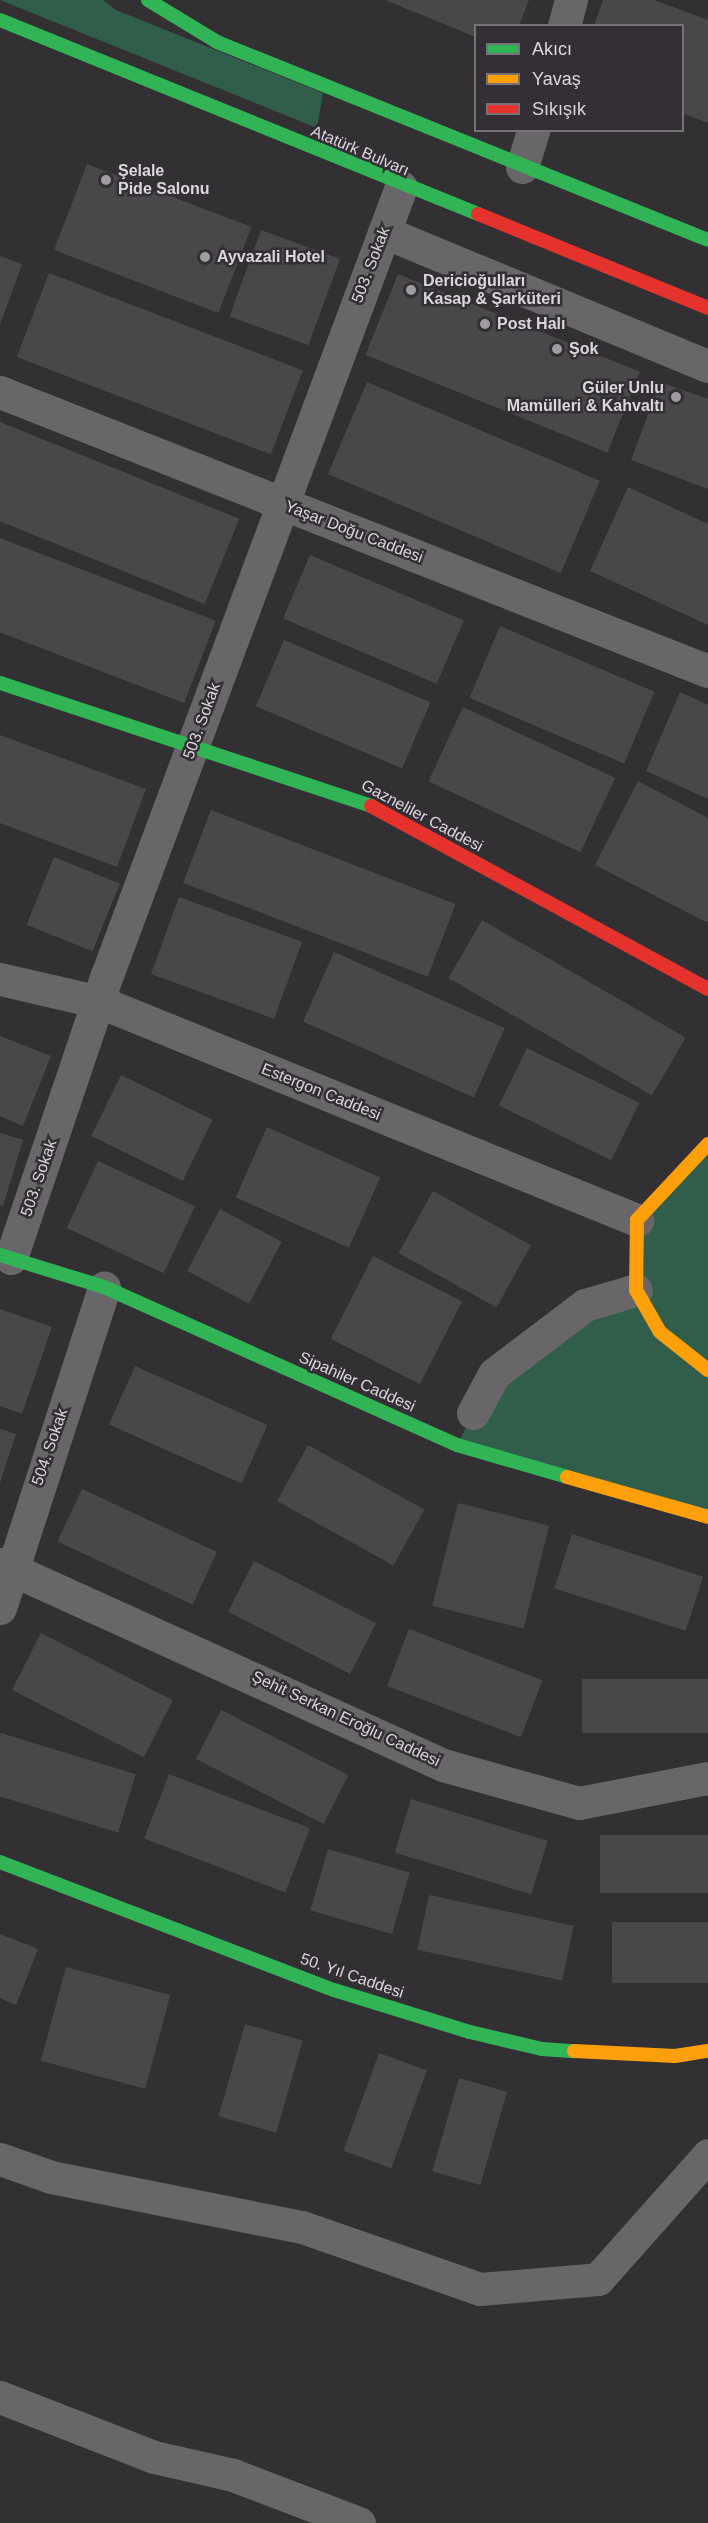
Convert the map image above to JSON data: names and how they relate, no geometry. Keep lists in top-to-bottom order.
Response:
{
  "streets": {
    "main road": [
      "Atatürk Bulvarı",
      "Gazneliler Caddesi",
      "Sipahiler Caddesi",
      "50. Yıl Caddesi"
    ],
    "street": [
      "503. Sokak",
      "Yaşar Doğu Caddesi",
      "Estergon Caddesi",
      "504. Sokak",
      "Şehit Serkan Eroğlu Caddesi"
    ]
  },
  "crossings": [
    ["Atatürk Bulvarı", "503. Sokak"],
    ["503. Sokak", "Yaşar Doğu Caddesi"],
    ["503. Sokak", "Gazneliler Caddesi"],
    ["503. Sokak", "Estergon Caddesi"],
    ["503. Sokak", "Sipahiler Caddesi"],
    ["Sipahiler Caddesi", "504. Sokak"],
    ["504. Sokak", "Şehit Serkan Eroğlu Caddesi"]
  ],
  "places": [
    "Şelale Pide Salonu",
    "Ayvazali Hotel",
    "Dericioğulları Kasap & Şarküteri",
    "Post Halı",
    "Şok",
    "Güler Unlu Mamülleri & Kahvaltı"
  ],
  "legend": ["Akıcı", "Yavaş", "Sıkışık"]
}
